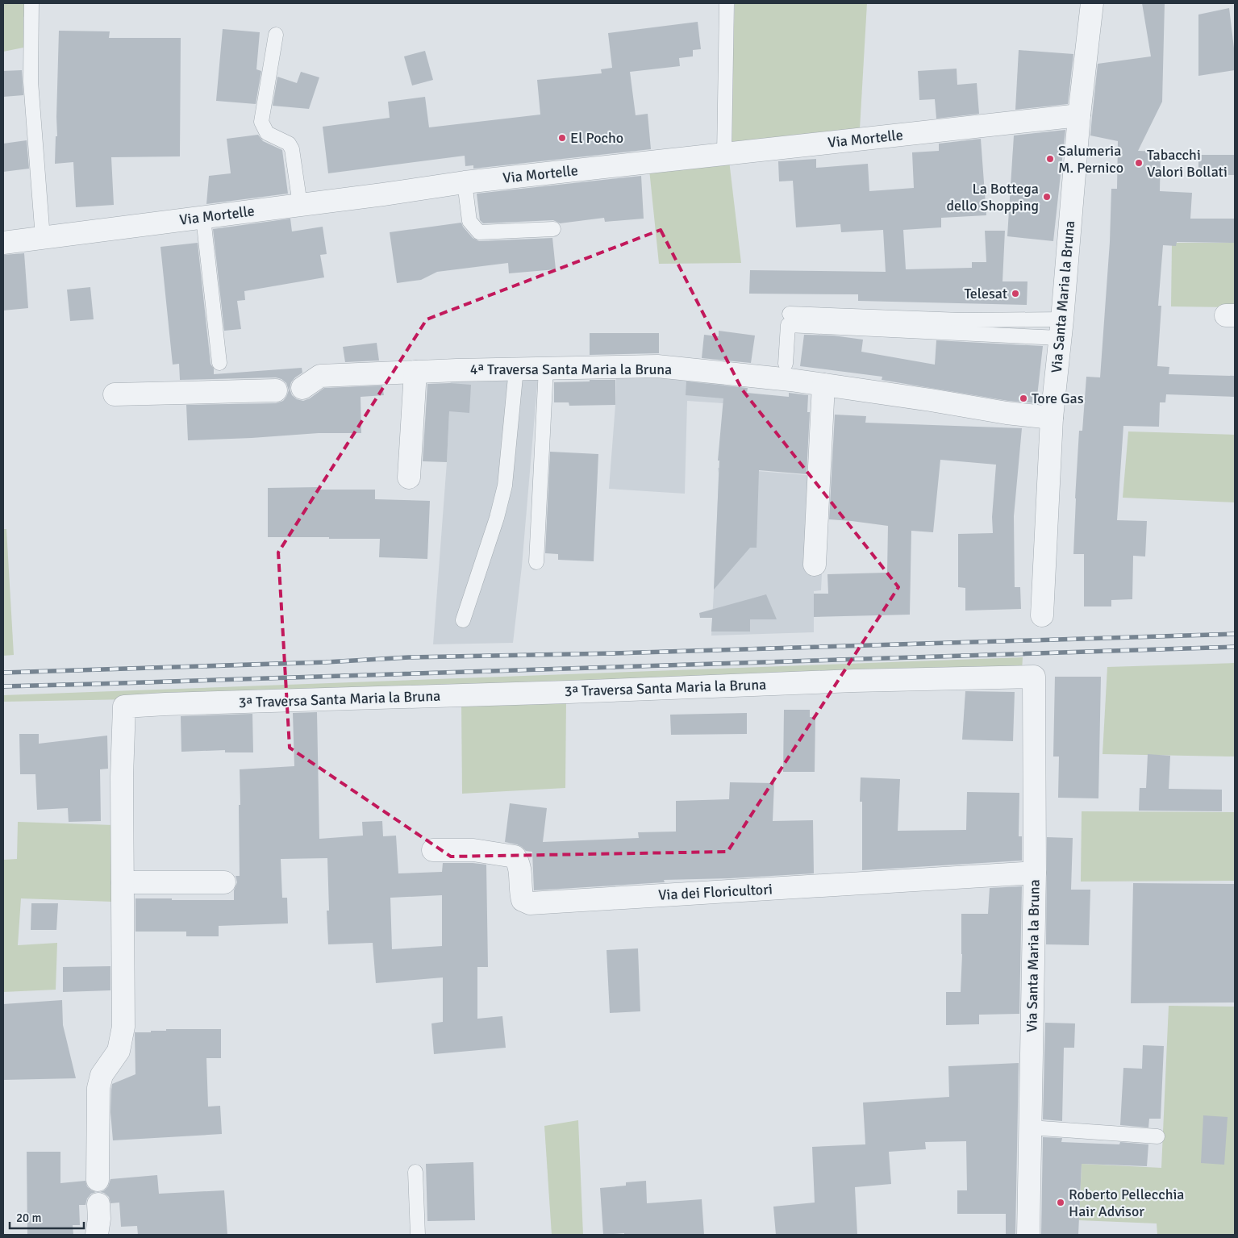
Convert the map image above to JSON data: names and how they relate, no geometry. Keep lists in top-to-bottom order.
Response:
{
  "streets": {
    "street": [
      "Via Mortelle",
      "Via Santa Maria la Bruna",
      "4ª Traversa Santa Maria la Bruna",
      "3ª Traversa Santa Maria la Bruna",
      "Via dei Floricultori"
    ]
  },
  "crossings": [
    ["Via Mortelle", "Via Santa Maria la Bruna"],
    ["Via Santa Maria la Bruna", "4ª Traversa Santa Maria la Bruna"],
    ["Via Santa Maria la Bruna", "3ª Traversa Santa Maria la Bruna"],
    ["Via Santa Maria la Bruna", "Via dei Floricultori"]
  ],
  "places": [
    "El Pocho",
    "Salumeria M. Pernico",
    "Tabacchi Valori Bollati",
    "La Bottega dello Shopping",
    "Telesat",
    "Tore Gas",
    "Roberto Pellecchia Hair Advisor"
  ],
  "scale_bar": "20 m"
}
